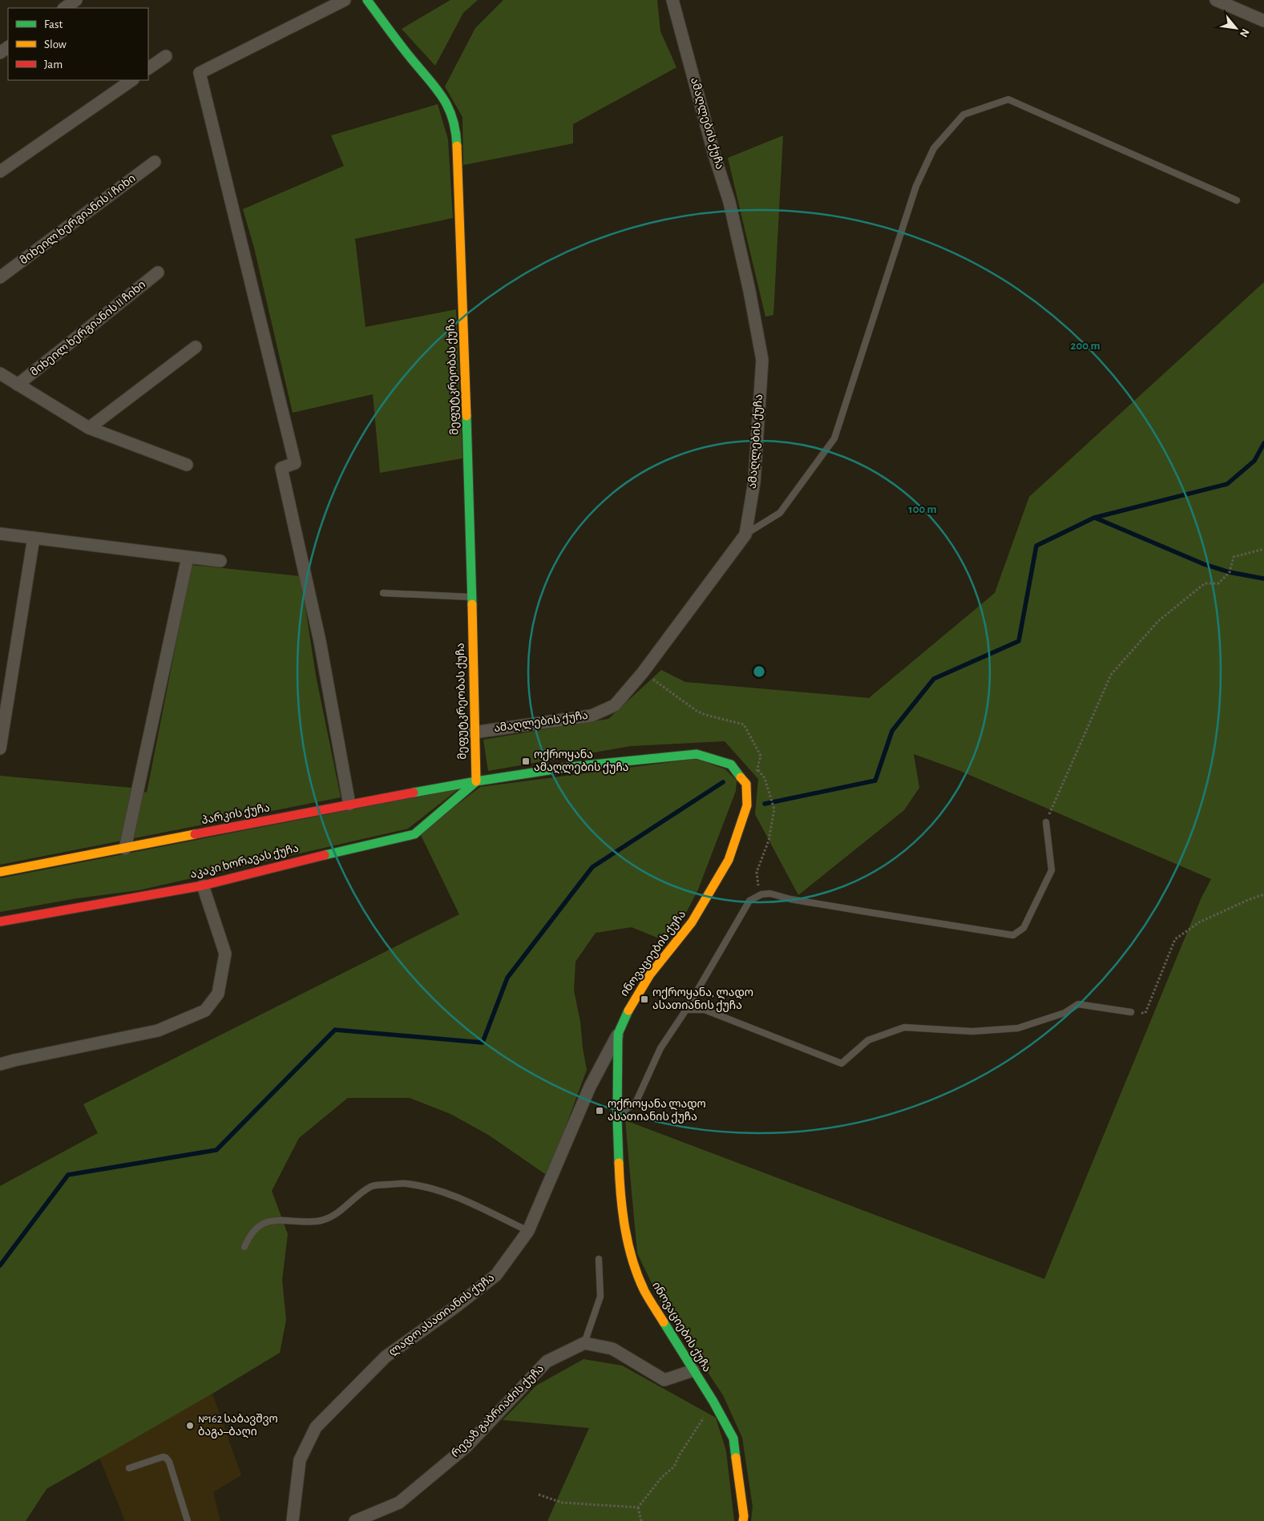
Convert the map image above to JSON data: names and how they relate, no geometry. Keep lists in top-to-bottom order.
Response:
{
  "streets": {
    "street": [
      "ამაღლების ქუჩა",
      "მიხეილ ხერგიანის I ჩიხი",
      "მიხეილ ხერგიანის II ჩიხი",
      "მეფუტკრეობას ქუჩა",
      "პარკის ქუჩა",
      "აკაკი ხორავას ქუჩა",
      "ინოვაციების ქუჩა",
      "ლადო ასათიანის ქუჩა",
      "რევაზ გაბრიაძის ქუჩა"
    ]
  },
  "crossings": [
    ["ამაღლების ქუჩა", "მეფუტკრეობას ქუჩა"],
    ["მეფუტკრეობას ქუჩა", "პარკის ქუჩა"],
    ["მეფუტკრეობას ქუჩა", "აკაკი ხორავას ქუჩა"],
    ["მეფუტკრეობას ქუჩა", "ინოვაციების ქუჩა"],
    ["პარკის ქუჩა", "აკაკი ხორავას ქუჩა"],
    ["პარკის ქუჩა", "ინოვაციების ქუჩა"],
    ["აკაკი ხორავას ქუჩა", "ინოვაციების ქუჩა"],
    ["ინოვაციების ქუჩა", "ლადო ასათიანის ქუჩა"]
  ],
  "places": {
    "transit": ["ოქროყანა ამაღლების ქუჩა", "ოქროყანა, ლადო ასათიანის ქუჩა", "ოქროყანა ლადო ასათიანის ქუჩა"],
    "other": ["№162 საბავშვო ბაგა–ბაღი"]
  },
  "legend": ["Fast", "Slow", "Jam"],
  "north": "bottom right",
  "rings": ["200 m", "100 m"]
}
